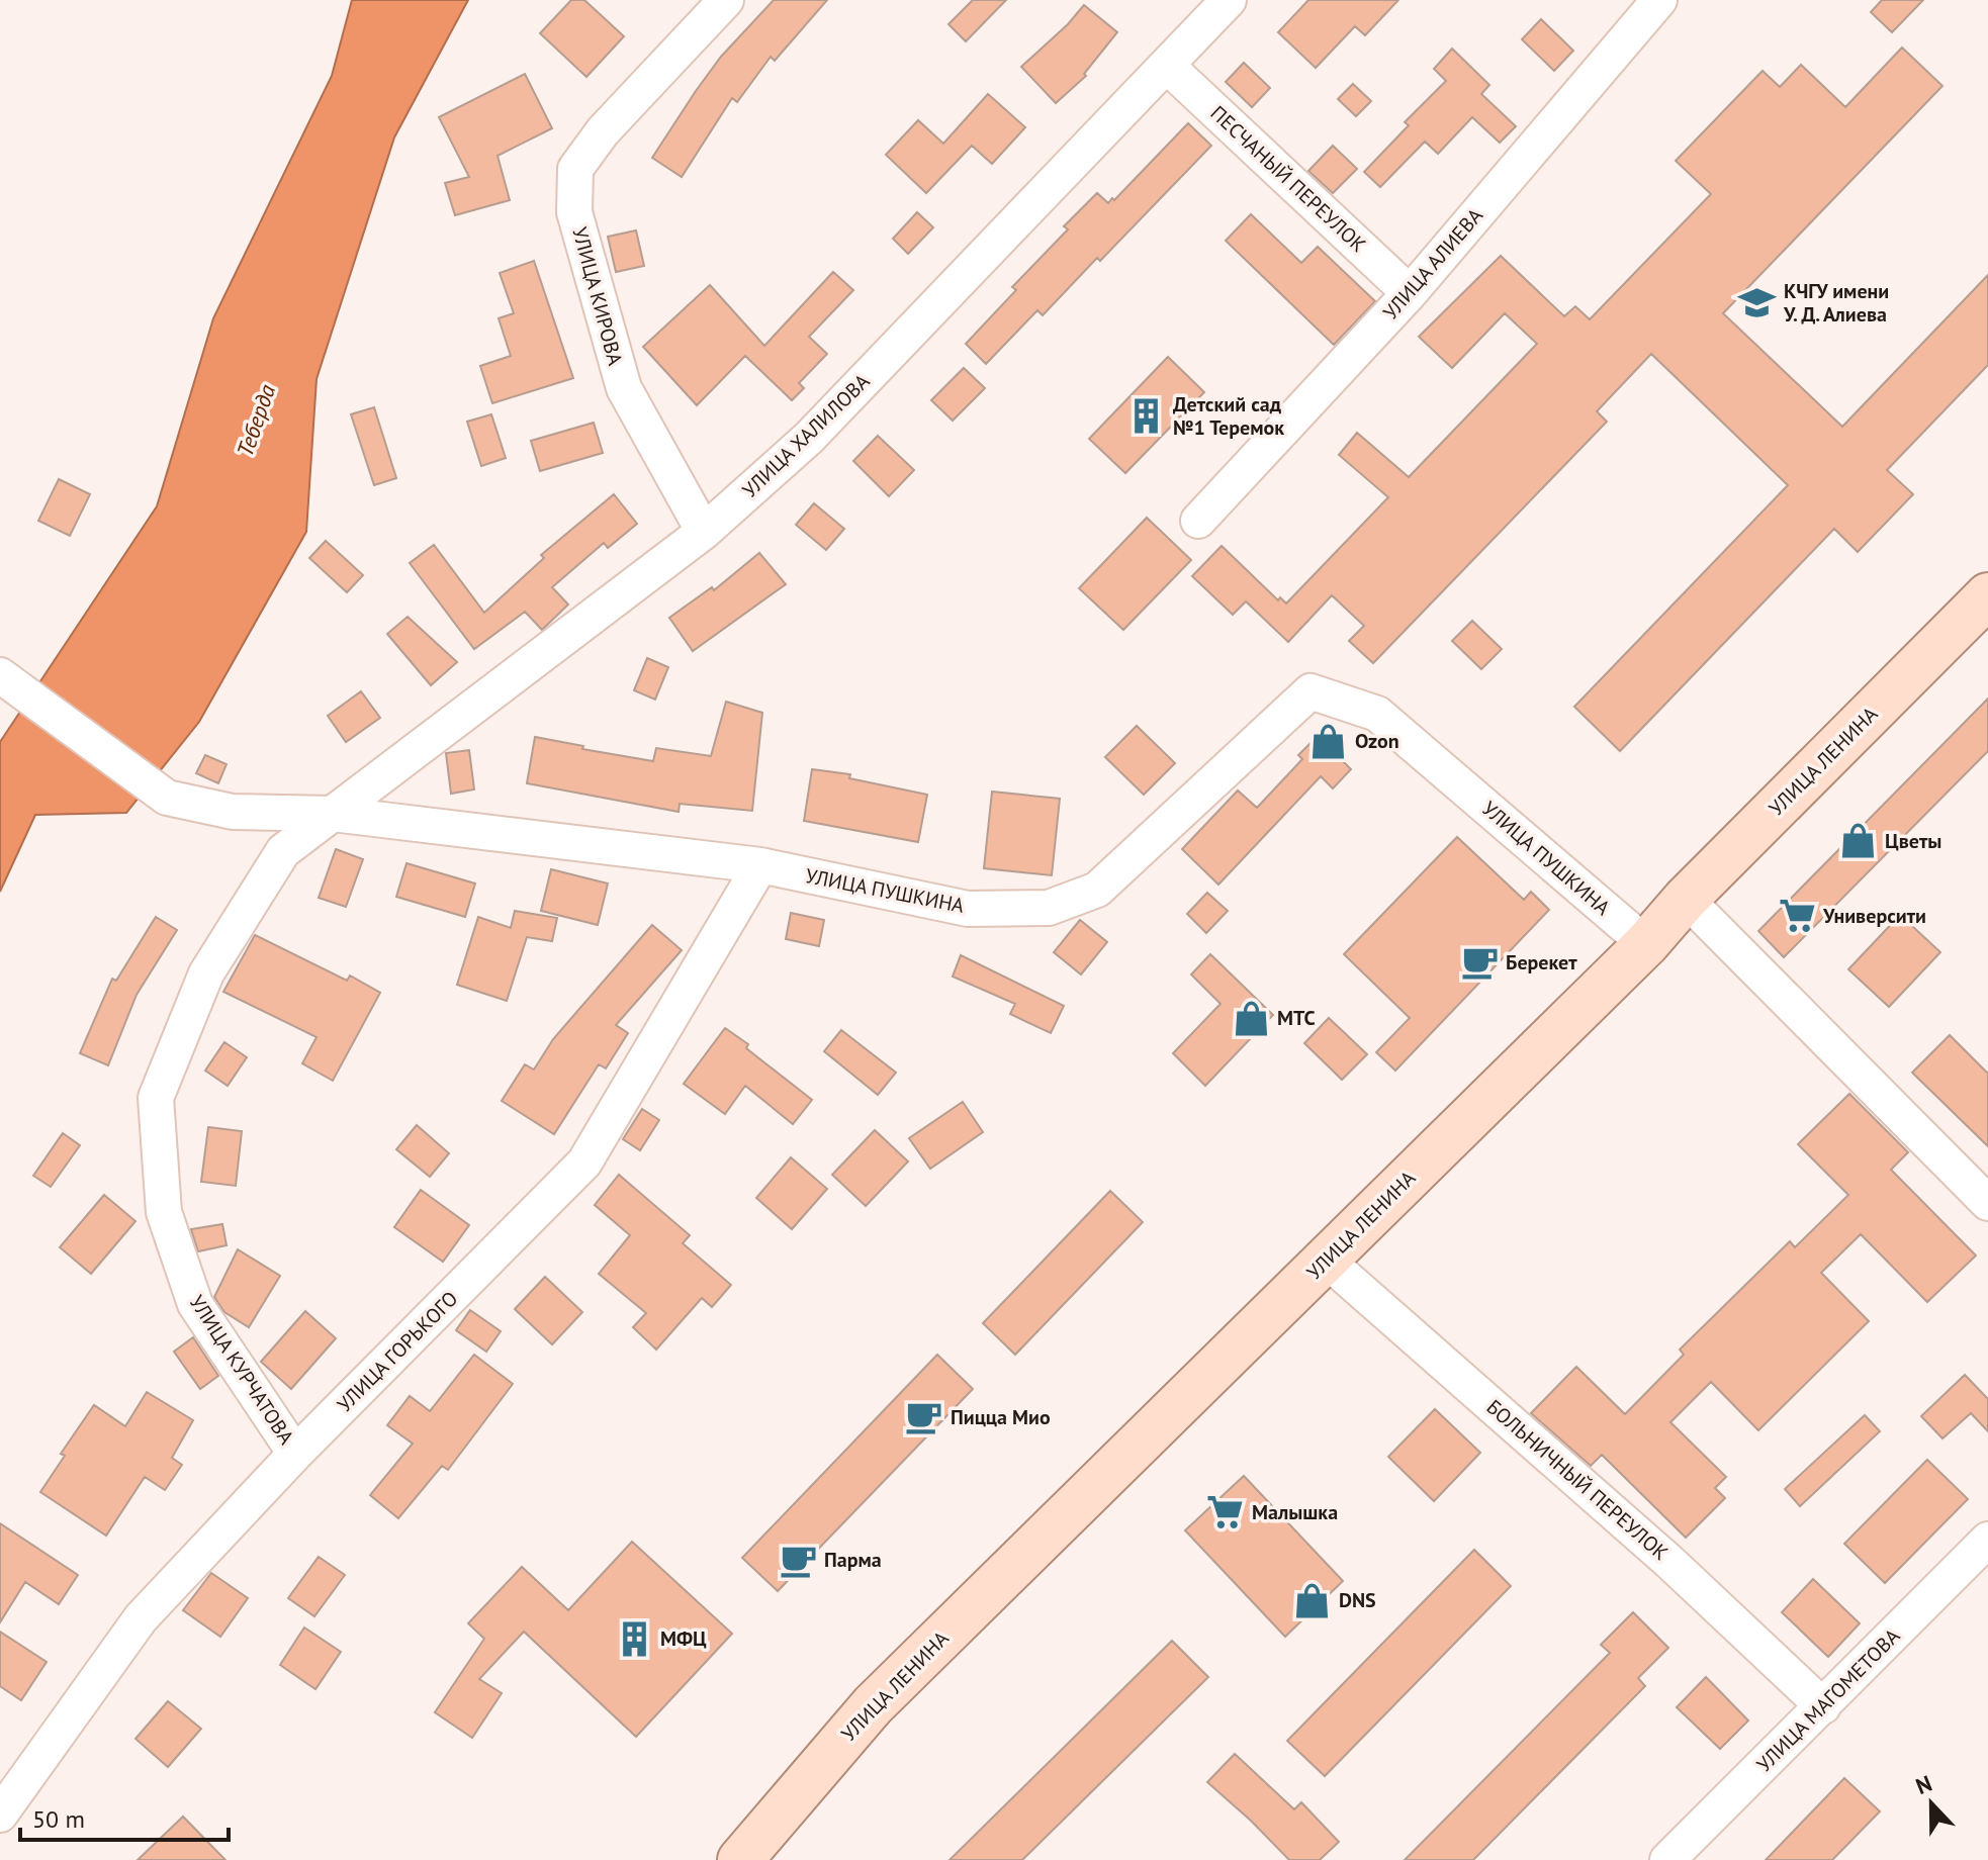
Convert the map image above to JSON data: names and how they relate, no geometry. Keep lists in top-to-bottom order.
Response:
{
  "streets": {
    "main road": ["УЛИЦА ЛЕНИНА"],
    "street": [
      "ПЕСЧАНЫЙ ПЕРЕУЛОК",
      "УЛИЦА АЛИЕВА",
      "УЛИЦА КИРОВА",
      "УЛИЦА ХАЛИЛОВА",
      "УЛИЦА ПУШКИНА",
      "УЛИЦА ГОРЬКОГО",
      "УЛИЦА КУРЧАТОВА",
      "БОЛЬНИЧНЫЙ ПЕРЕУЛОК",
      "УЛИЦА МАГОМЕТОВА"
    ]
  },
  "crossings": [
    ["ПЕСЧАНЫЙ ПЕРЕУЛОК", "УЛИЦА АЛИЕВА"],
    ["ПЕСЧАНЫЙ ПЕРЕУЛОК", "УЛИЦА ХАЛИЛОВА"],
    ["УЛИЦА КИРОВА", "УЛИЦА ХАЛИЛОВА"],
    ["УЛИЦА ХАЛИЛОВА", "УЛИЦА ПУШКИНА"],
    ["УЛИЦА ХАЛИЛОВА", "УЛИЦА КУРЧАТОВА"],
    ["УЛИЦА ЛЕНИНА", "УЛИЦА ПУШКИНА"],
    ["УЛИЦА ЛЕНИНА", "БОЛЬНИЧНЫЙ ПЕРЕУЛОК"],
    ["УЛИЦА ПУШКИНА", "УЛИЦА ГОРЬКОГО"],
    ["УЛИЦА ПУШКИНА", "УЛИЦА КУРЧАТОВА"],
    ["УЛИЦА ГОРЬКОГО", "УЛИЦА КУРЧАТОВА"],
    ["БОЛЬНИЧНЫЙ ПЕРЕУЛОК", "УЛИЦА МАГОМЕТОВА"]
  ],
  "water": ["Теберда"],
  "places": {
    "school or university": ["КЧГУ имени У. Д. Алиева"],
    "building": ["Детский сад №1 Теремок", "МФЦ"],
    "shop": [
      "Ozon",
      "Цветы",
      "МТС",
      "DNS"
    ],
    "supermarket": ["Университи", "Малышка"],
    "cafe": ["Берекет", "Пицца Мио", "Парма"]
  },
  "scale_bar": "50 m",
  "north": "top"
}
